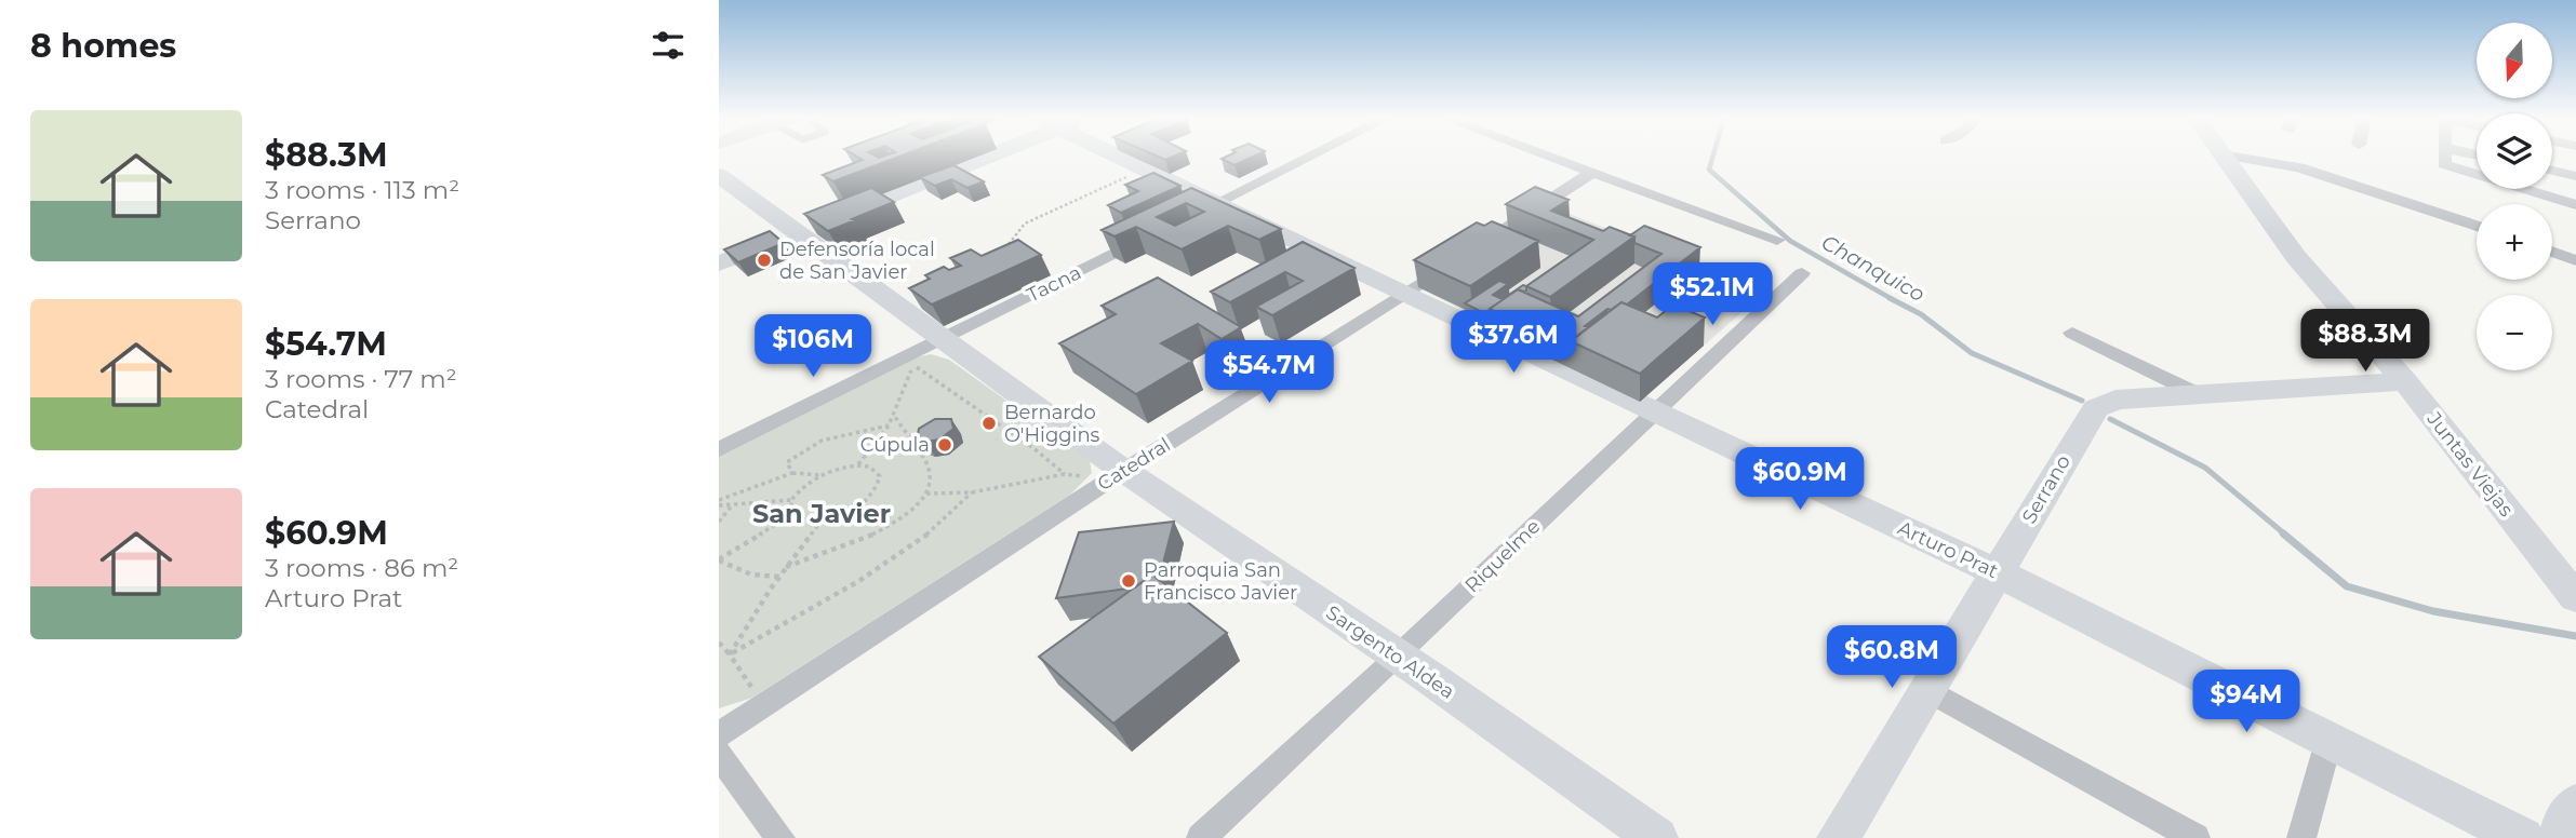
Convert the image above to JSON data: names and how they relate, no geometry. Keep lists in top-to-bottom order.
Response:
{
  "streets": {
    "street": [
      "Tacna",
      "Catedral",
      "Juntas Viejas",
      "Serrano",
      "Arturo Prat",
      "Riquelme",
      "Sargento Aldea"
    ]
  },
  "crossings": [
    ["Tacna", "Sargento Aldea"],
    ["Catedral", "Arturo Prat"],
    ["Catedral", "Sargento Aldea"],
    ["Juntas Viejas", "Serrano"],
    ["Serrano", "Arturo Prat"],
    ["Arturo Prat", "Riquelme"],
    ["Riquelme", "Sargento Aldea"]
  ],
  "districts": ["San Javier"],
  "water": ["Chanquico"],
  "places": [
    "Defensoría local de San Javier",
    "Bernardo O'Higgins",
    "Cúpula",
    "Parroquia San Francisco Javier"
  ],
  "north": "bottom",
  "page": {
    "heading": "8 homes",
    "map_buttons": ["+", "−"],
    "list": [
      {
        "name": "$88.3M",
        "note": "3 rooms · 113 m² · Serrano"
      },
      {
        "name": "$54.7M",
        "note": "3 rooms · 77 m² · Catedral"
      },
      {
        "name": "$60.9M",
        "note": "3 rooms · 86 m² · Arturo Prat"
      }
    ],
    "price": [
      "$52.1M",
      "$88.3M",
      "$37.6M",
      "$106M",
      "$54.7M",
      "$60.9M",
      "$60.8M",
      "$94M"
    ]
  }
}
